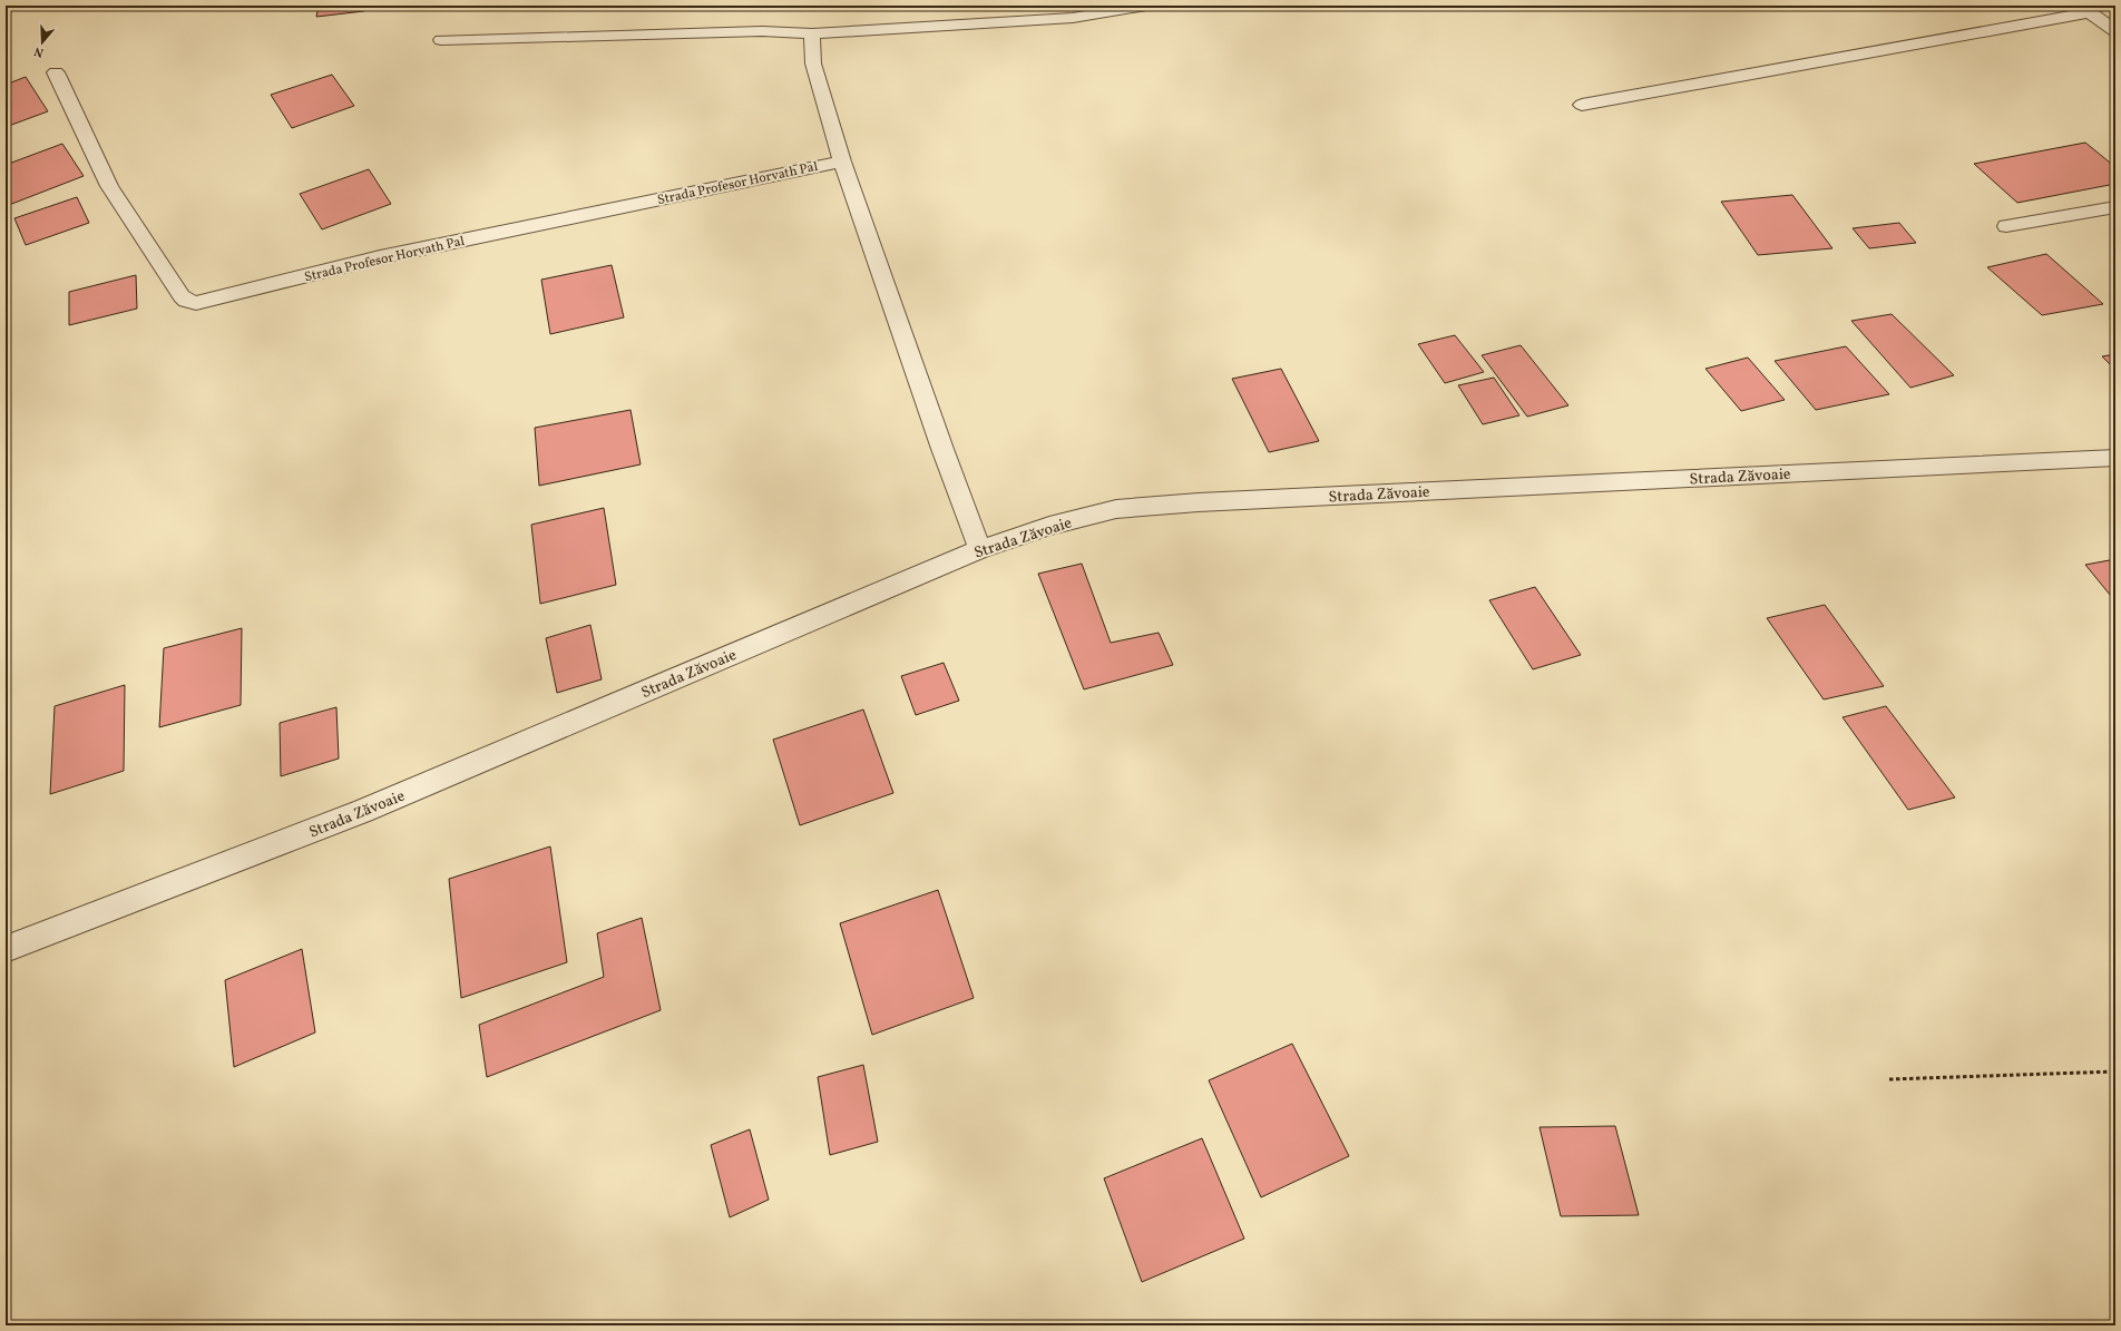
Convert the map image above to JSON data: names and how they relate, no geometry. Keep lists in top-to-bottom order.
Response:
{
  "streets": {
    "street": ["Strada Profesor Horvath Pal", "Strada Zăvoaie"]
  },
  "north": "bottom"
}
